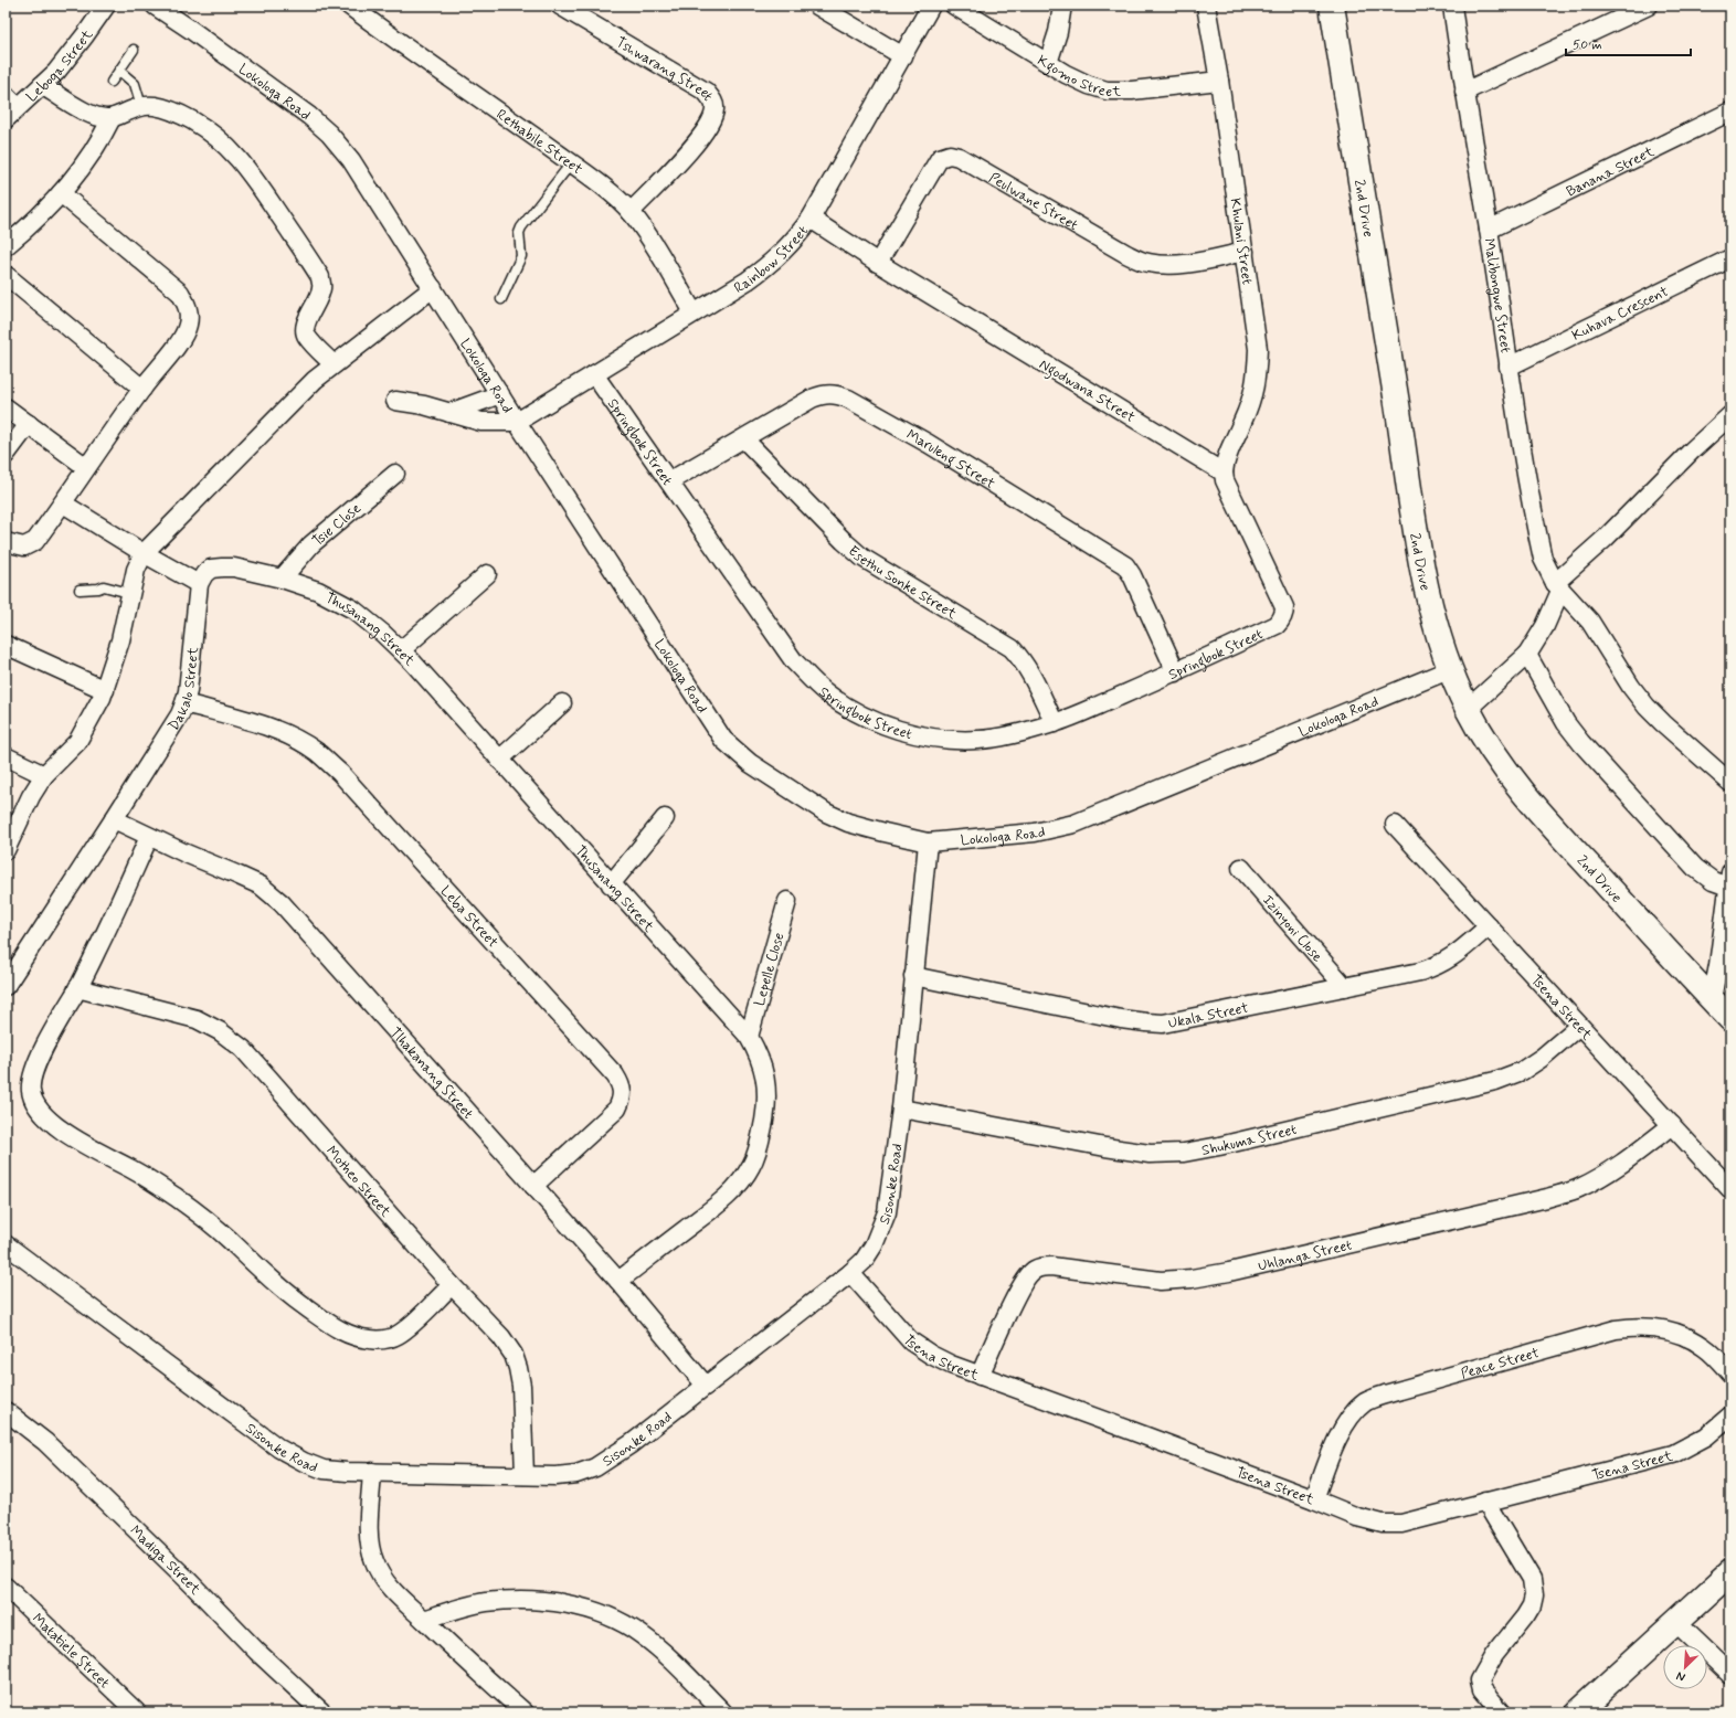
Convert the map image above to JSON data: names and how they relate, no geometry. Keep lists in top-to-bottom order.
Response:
{
  "streets": {
    "street": [
      "Leboga Street",
      "Tshwarang Street",
      "Kgomo Street",
      "Lokologa Road",
      "Rethabile Street",
      "Banana Street",
      "Peulwane Street",
      "2nd Drive",
      "Khulani Street",
      "Rainbow Street",
      "Malibongwe Street",
      "Kuhava Crescent",
      "Ngodwana Street",
      "Springbok Street",
      "Maruleng Street",
      "Tsie Close",
      "Esethu Sonke Street",
      "Thusanang Street",
      "Dakalo Street",
      "Leba Street",
      "Izinyoni Close",
      "Lepelle Close",
      "Tsena Street",
      "Ukala Street",
      "Tlhakanang Street",
      "Shukuma Street",
      "Motheo Street",
      "Sisonke Road",
      "Uhlanga Street",
      "Peace Street",
      "Madiga Street",
      "Matatiele Street"
    ]
  },
  "crossings": [
    ["Tshwarang Street", "Rethabile Street"],
    ["Kgomo Street", "Khulani Street"],
    ["Lokologa Road", "2nd Drive"],
    ["Lokologa Road", "Rainbow Street"],
    ["Lokologa Road", "Sisonke Road"],
    ["Rethabile Street", "Rainbow Street"],
    ["Banana Street", "Malibongwe Street"],
    ["Peulwane Street", "Khulani Street"],
    ["Peulwane Street", "Ngodwana Street"],
    ["Khulani Street", "Ngodwana Street"],
    ["Khulani Street", "Springbok Street"],
    ["Rainbow Street", "Ngodwana Street"],
    ["Rainbow Street", "Springbok Street"],
    ["Malibongwe Street", "Kuhava Crescent"],
    ["Ngodwana Street", "Springbok Street"],
    ["Springbok Street", "Maruleng Street"],
    ["Springbok Street", "Esethu Sonke Street"],
    ["Maruleng Street", "Esethu Sonke Street"],
    ["Tsie Close", "Thusanang Street"],
    ["Thusanang Street", "Dakalo Street"],
    ["Thusanang Street", "Lepelle Close"],
    ["Thusanang Street", "Tlhakanang Street"],
    ["Dakalo Street", "Leba Street"],
    ["Dakalo Street", "Tlhakanang Street"],
    ["Leba Street", "Tlhakanang Street"],
    ["Izinyoni Close", "Ukala Street"],
    ["Tsena Street", "Ukala Street"],
    ["Tsena Street", "Shukuma Street"],
    ["Tsena Street", "Sisonke Road"],
    ["Tsena Street", "Uhlanga Street"],
    ["Tsena Street", "Peace Street"],
    ["Ukala Street", "Sisonke Road"],
    ["Tlhakanang Street", "Sisonke Road"],
    ["Shukuma Street", "Sisonke Road"],
    ["Motheo Street", "Sisonke Road"]
  ],
  "scale_bar": "50 m",
  "north": "bottom left"
}
